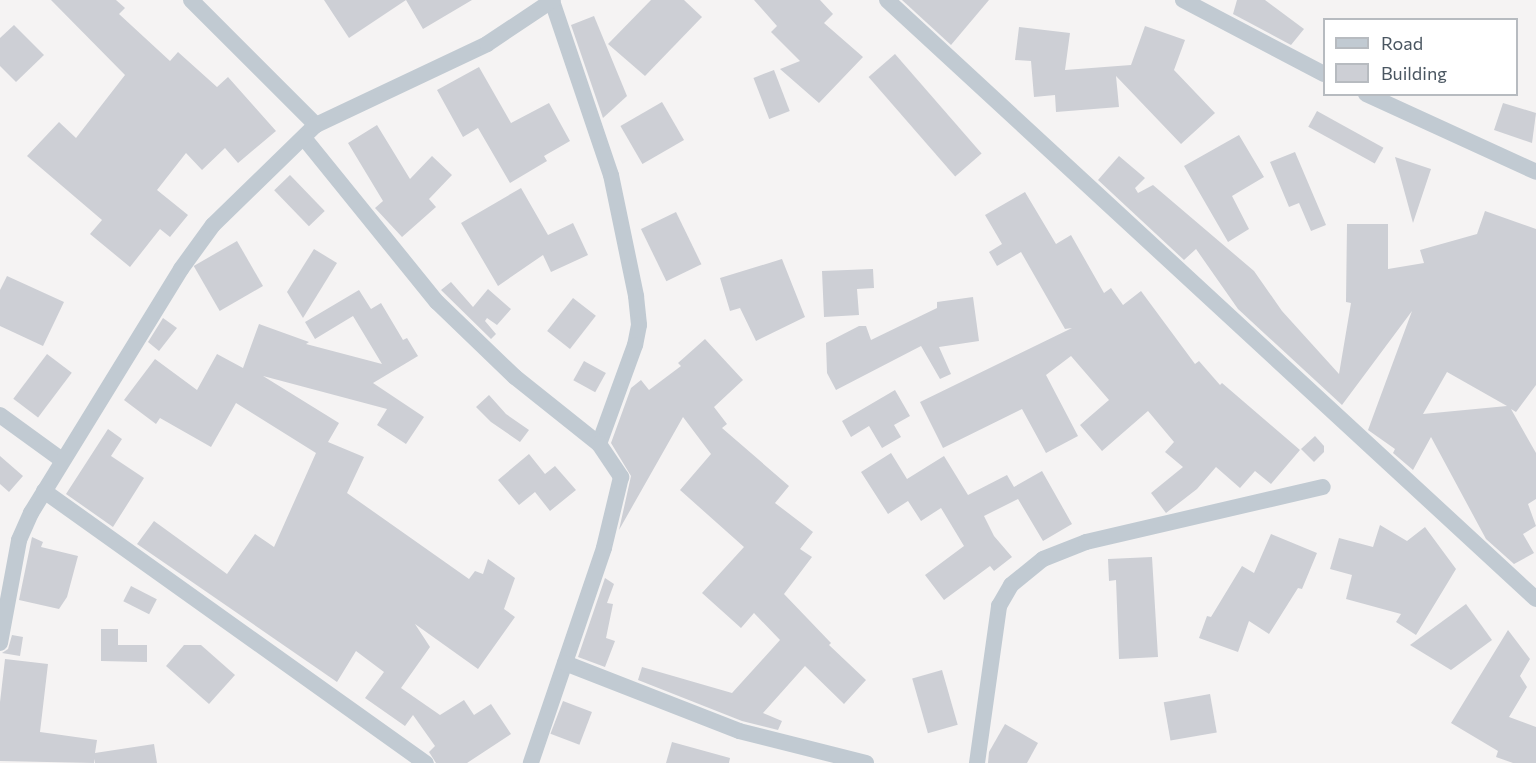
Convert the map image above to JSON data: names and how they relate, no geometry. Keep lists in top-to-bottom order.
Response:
{
  "legend": ["Road", "Building"]
}
